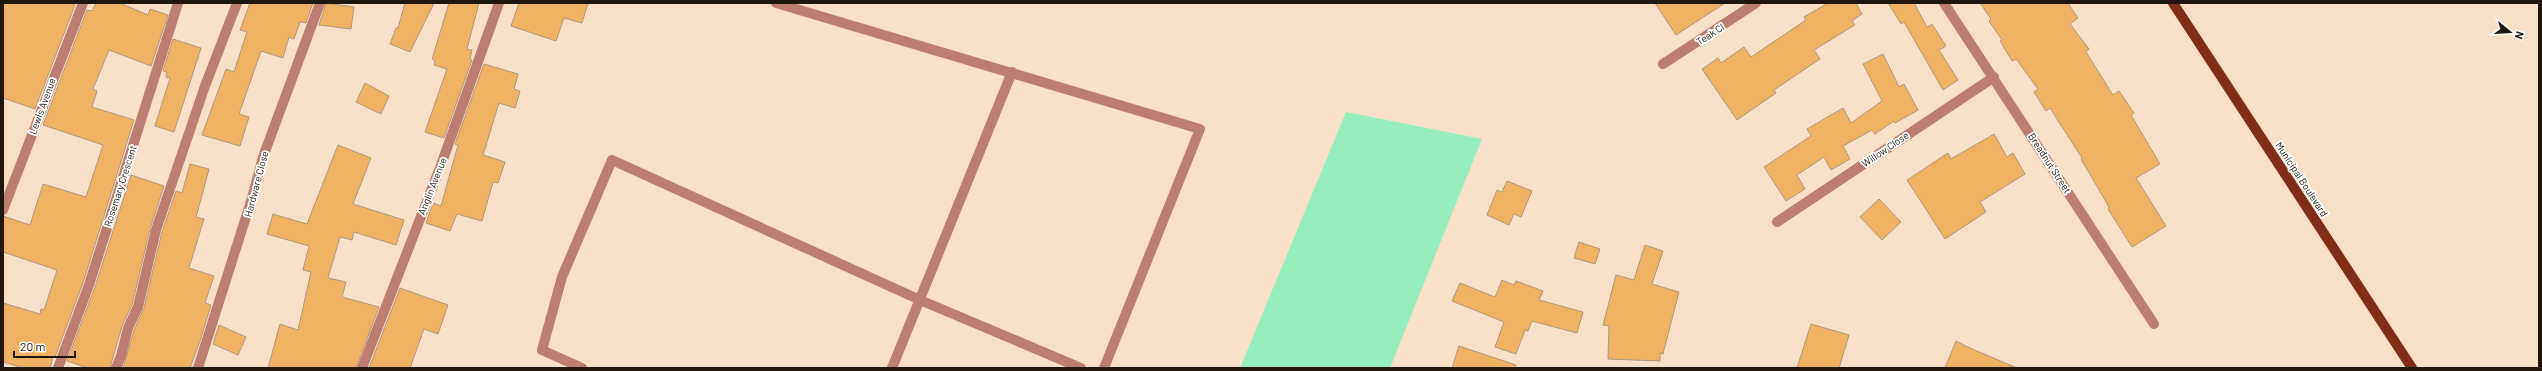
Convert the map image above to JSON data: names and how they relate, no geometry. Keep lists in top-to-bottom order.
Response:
{
  "streets": {
    "main road": ["Municipal Boulevard"],
    "street": [
      "Teak Cl",
      "Lewis Avenue",
      "Willow Close",
      "Breadnut Street",
      "Hardware Close",
      "Rosemary Crescent",
      "Anglin Avenue"
    ]
  },
  "crossings": [
    ["Willow Close", "Breadnut Street"]
  ],
  "scale_bar": "20 m",
  "north": "right"
}
